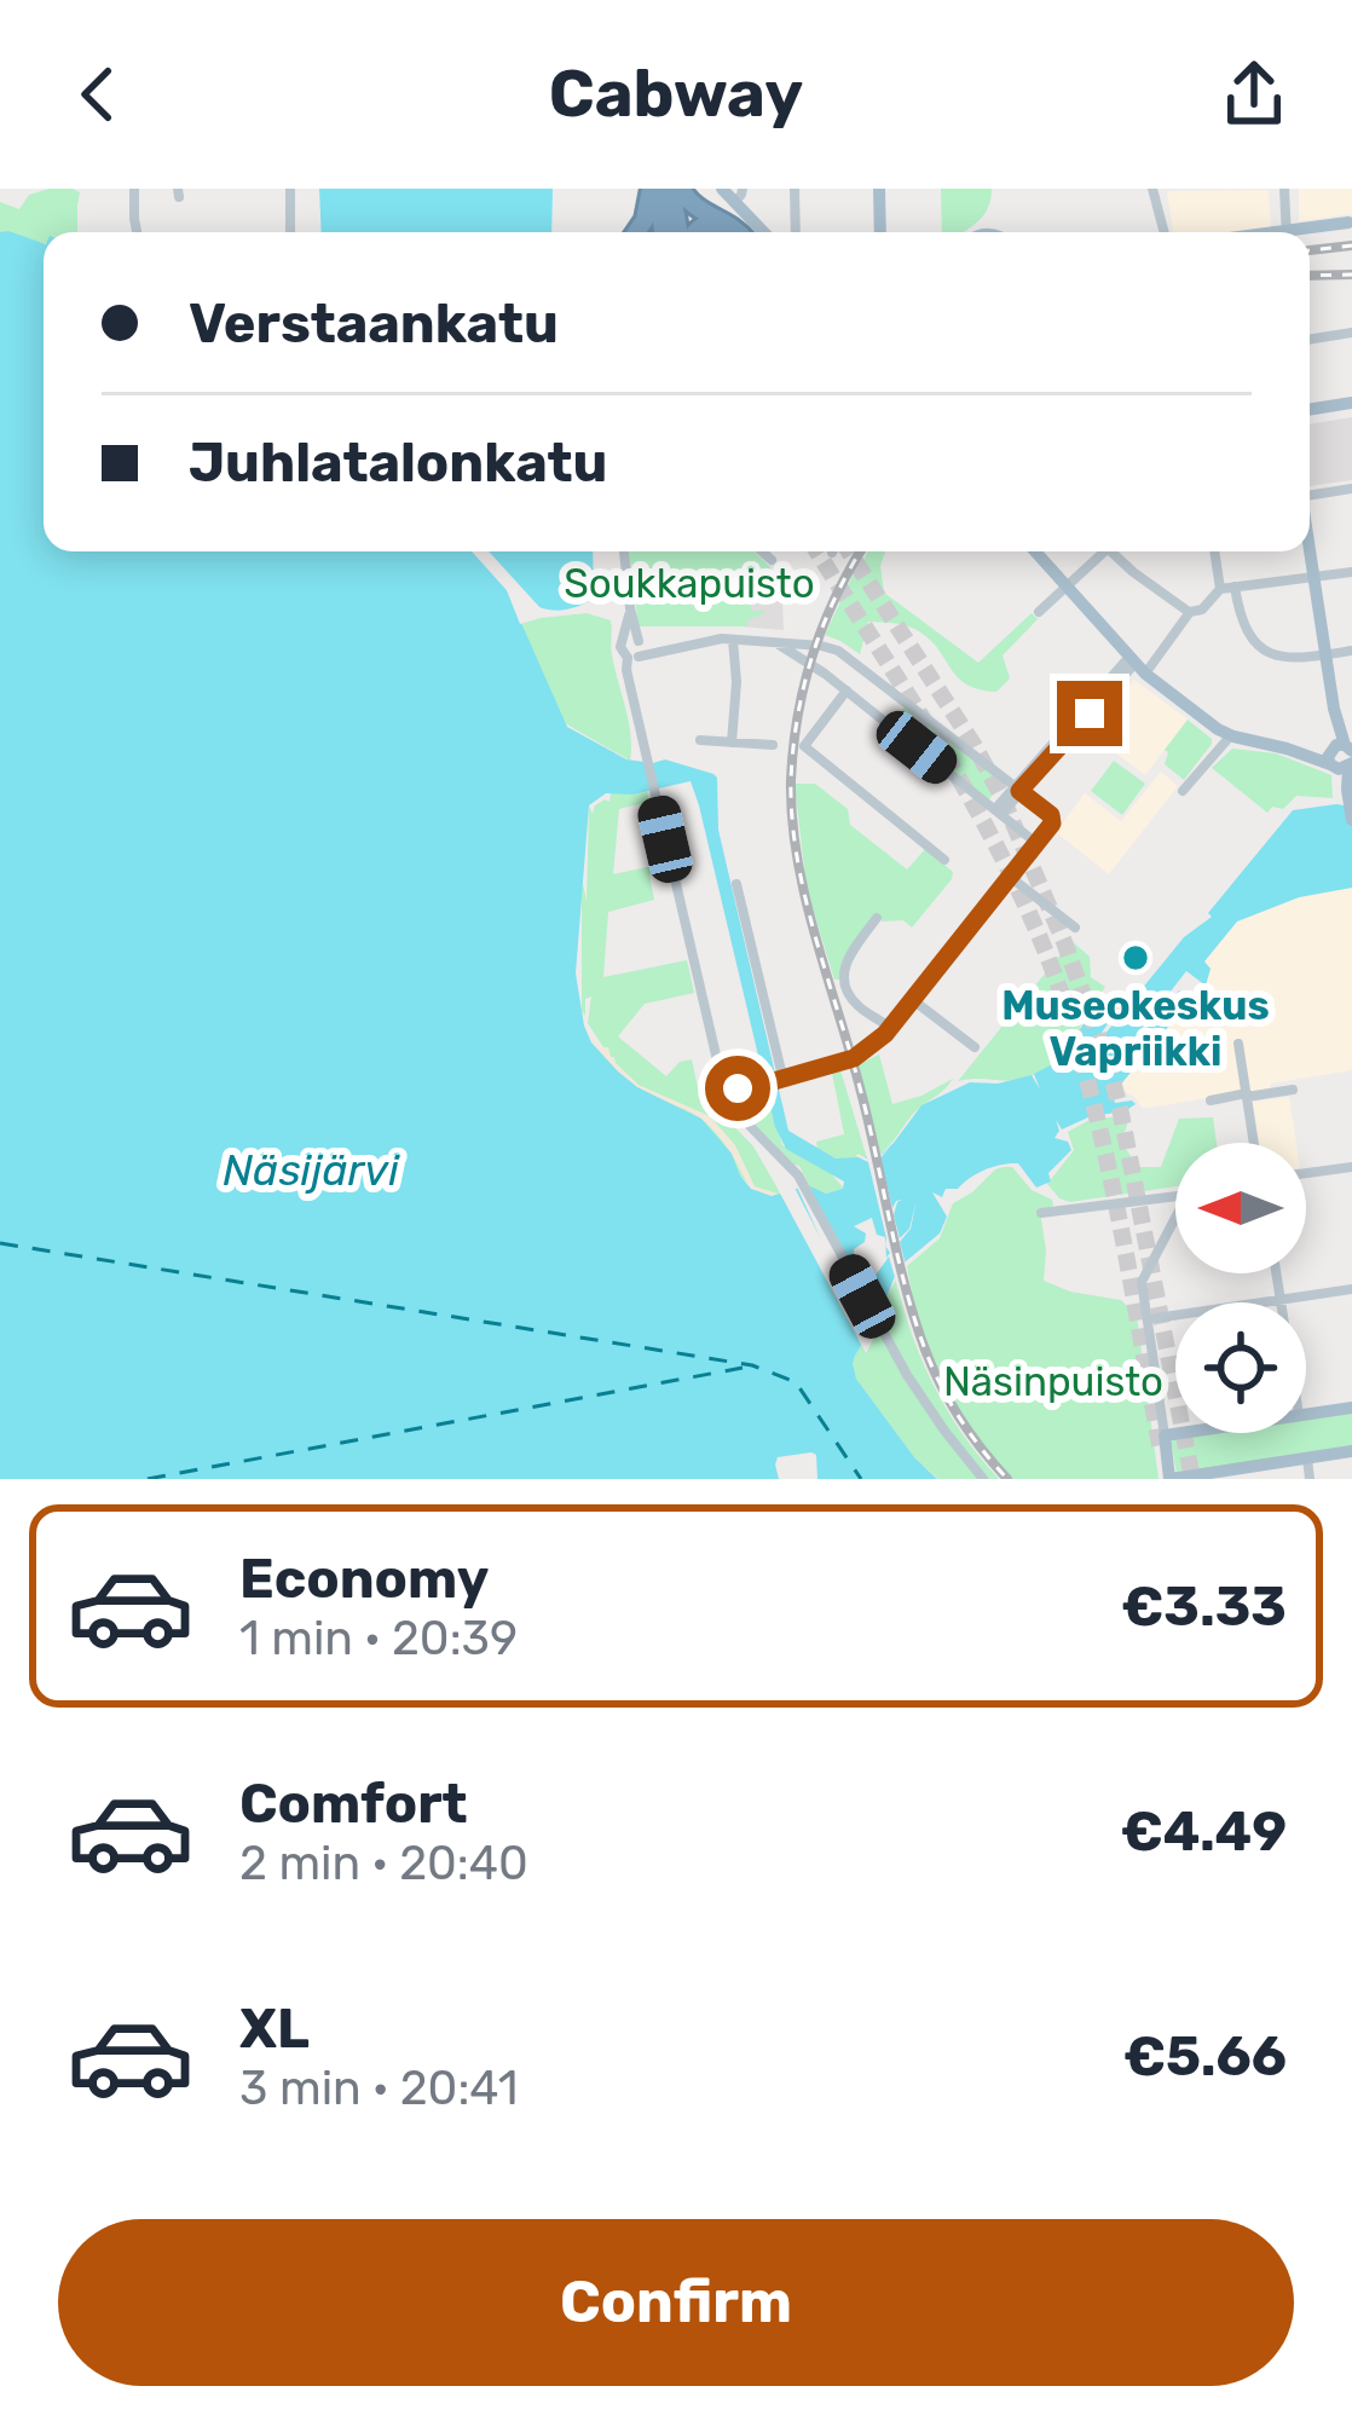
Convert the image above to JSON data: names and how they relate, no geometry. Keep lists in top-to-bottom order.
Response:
{
  "water": ["Näsijärvi"],
  "parks": ["Soukkapuisto", "Näsinpuisto"],
  "places": ["Museokeskus Vapriikki"],
  "north": "left",
  "page": {
    "header": "Cabway",
    "banner": ["Verstaankatu", "Juhlatalonkatu"],
    "list": [
      {
        "name": "Economy",
        "note": "1 min · 20:39",
        "value": "€3.33"
      },
      {
        "name": "Comfort",
        "note": "2 min · 20:40",
        "value": "€4.49"
      },
      {
        "name": "XL",
        "note": "3 min · 20:41",
        "value": "€5.66"
      }
    ],
    "buttons": "Confirm"
  }
}
